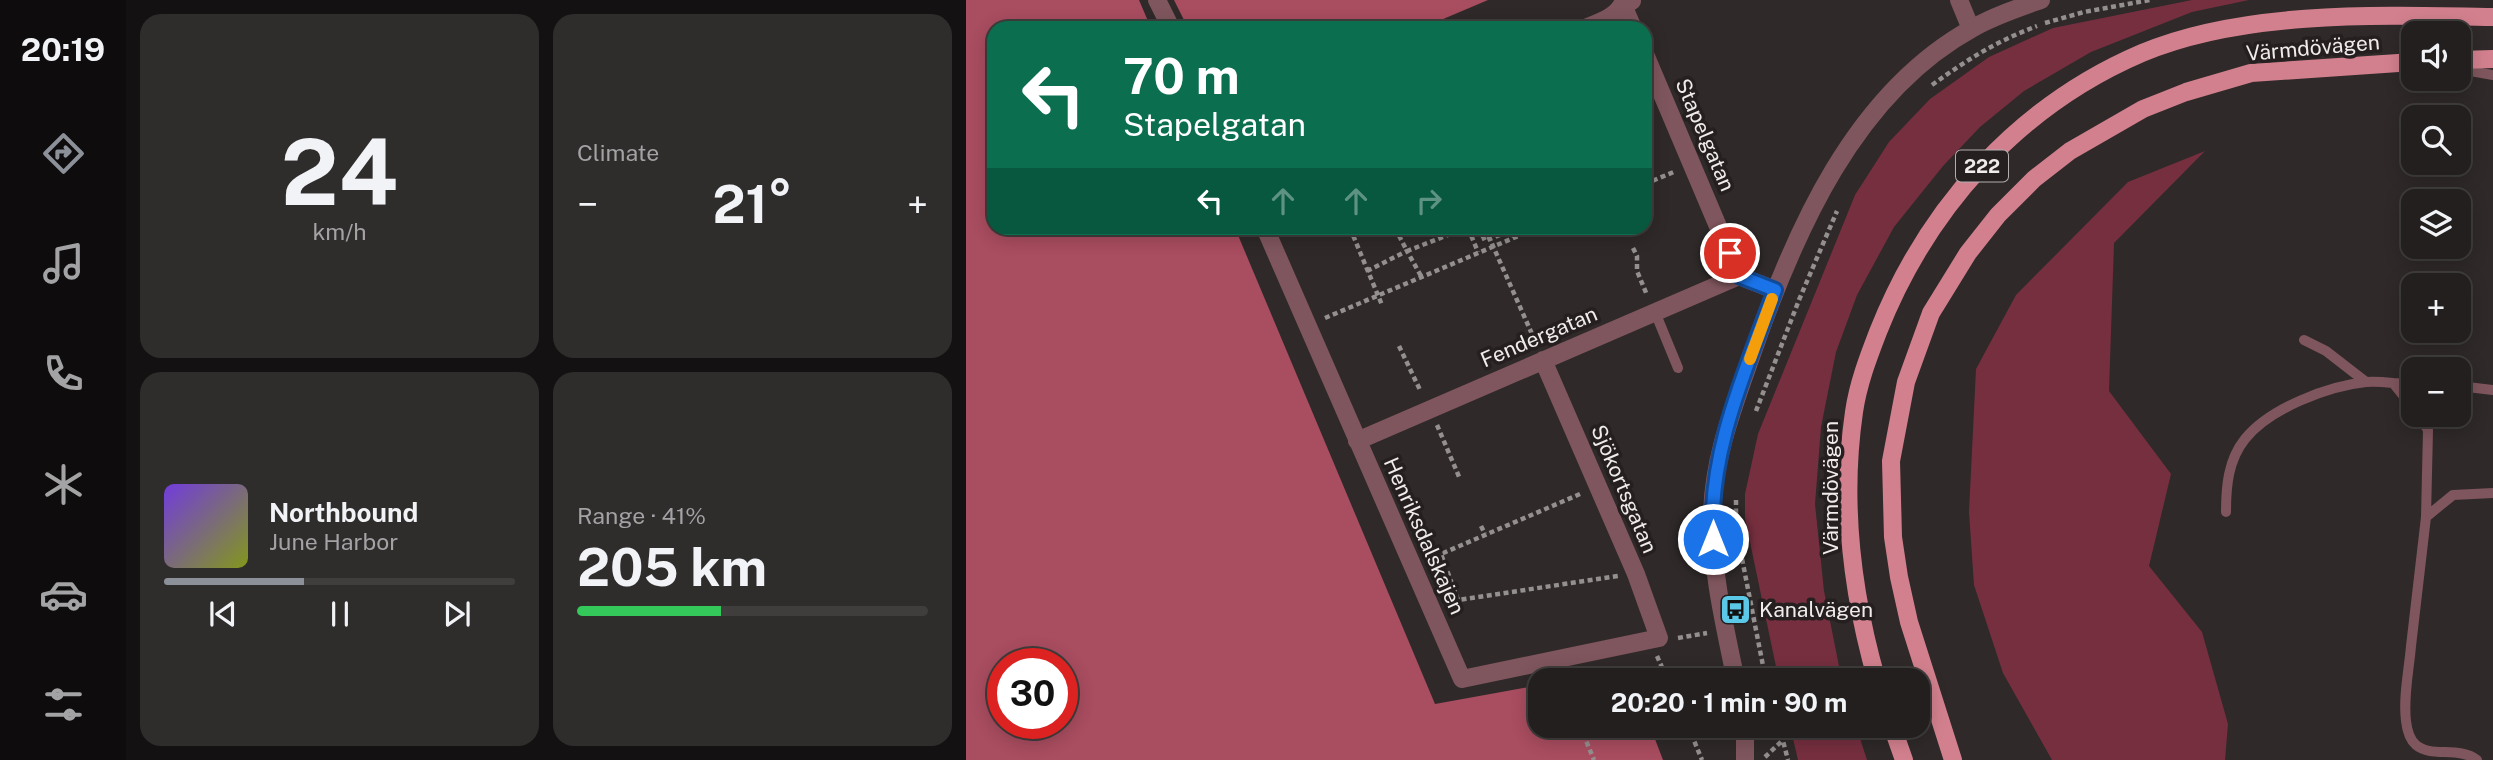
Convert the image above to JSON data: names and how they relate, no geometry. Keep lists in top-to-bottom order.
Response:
{
  "streets": {
    "main road": ["Värmdövägen", "222"],
    "street": [
      "Stapelgatan",
      "Fendergatan",
      "Sjökortsgatan",
      "Henriksdalskajen"
    ]
  },
  "crossings": [
    ["Stapelgatan", "Fendergatan"],
    ["Fendergatan", "Sjökortsgatan"],
    ["Fendergatan", "Henriksdalskajen"],
    ["Sjökortsgatan", "Henriksdalskajen"]
  ],
  "places": {
    "bus stop": ["Kanalvägen"]
  },
  "page": {
    "tabs": "20:19",
    "tile": [
      ["24", "km/h"],
      "Climate",
      ["Range · 41%", "205 km"]
    ],
    "map_buttons": ["+", "−"],
    "turn": ["70 m", "Stapelgatan"],
    "heat": ["−", "21°", "+"],
    "song": ["Northbound", "June Harbor"],
    "limit": "30",
    "trip": "20:20 · 1 min · 90 m"
  }
}
